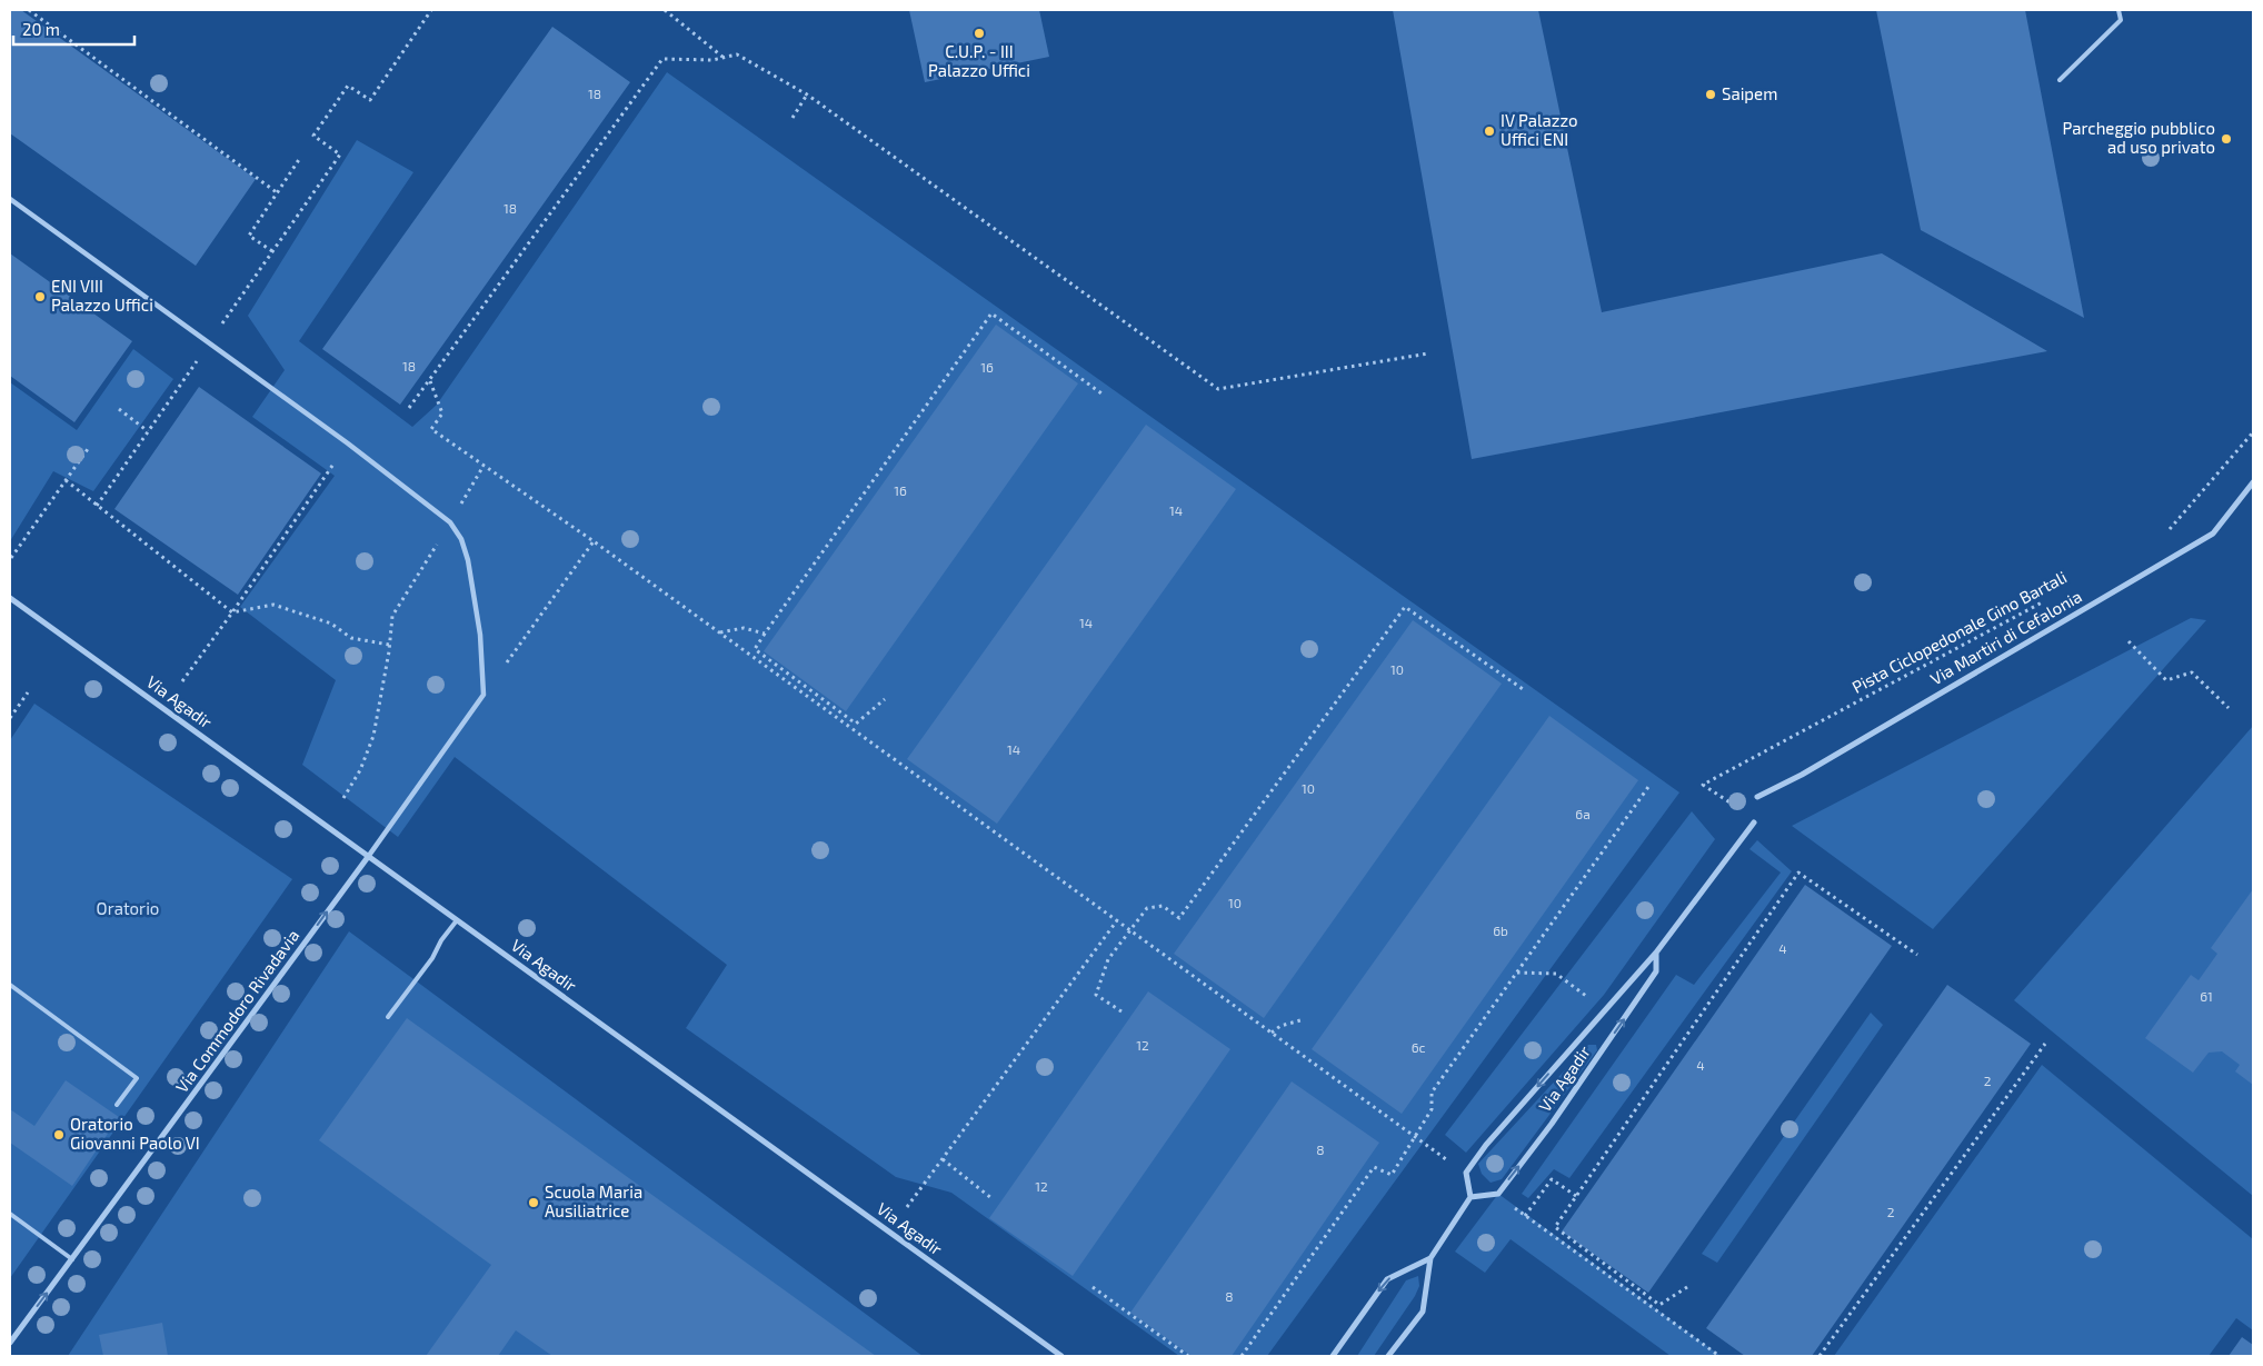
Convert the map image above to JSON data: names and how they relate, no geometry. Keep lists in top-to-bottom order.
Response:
{
  "streets": {
    "street": ["Via Martiri di Cefalonia", "Via Agadir", "Via Commodoro Rivadavia"],
    "path": ["Pista Ciclopedonale Gino Bartali"]
  },
  "crossings": [
    ["Pista Ciclopedonale Gino Bartali", "Via Agadir"],
    ["Via Agadir", "Via Commodoro Rivadavia"]
  ],
  "one_way": ["Via Commodoro Rivadavia"],
  "parks": ["Oratorio"],
  "places": [
    "C.U.P. - III Palazzo Uffici",
    "Saipem",
    "IV Palazzo Uffici ENI",
    "Parcheggio pubblico ad uso privato",
    "ENI VIII Palazzo Uffici",
    "Oratorio Giovanni Paolo VI",
    "Scuola Maria Ausiliatrice"
  ],
  "house_numbers": [
    "18",
    "18",
    "18",
    "16",
    "16",
    "14",
    "14",
    "10",
    "14",
    "10",
    "6a",
    "10",
    "6b",
    "4",
    "61",
    "12",
    "6c",
    "4",
    "2",
    "8",
    "12",
    "2",
    "8"
  ],
  "scale_bar": "20 m"
}
